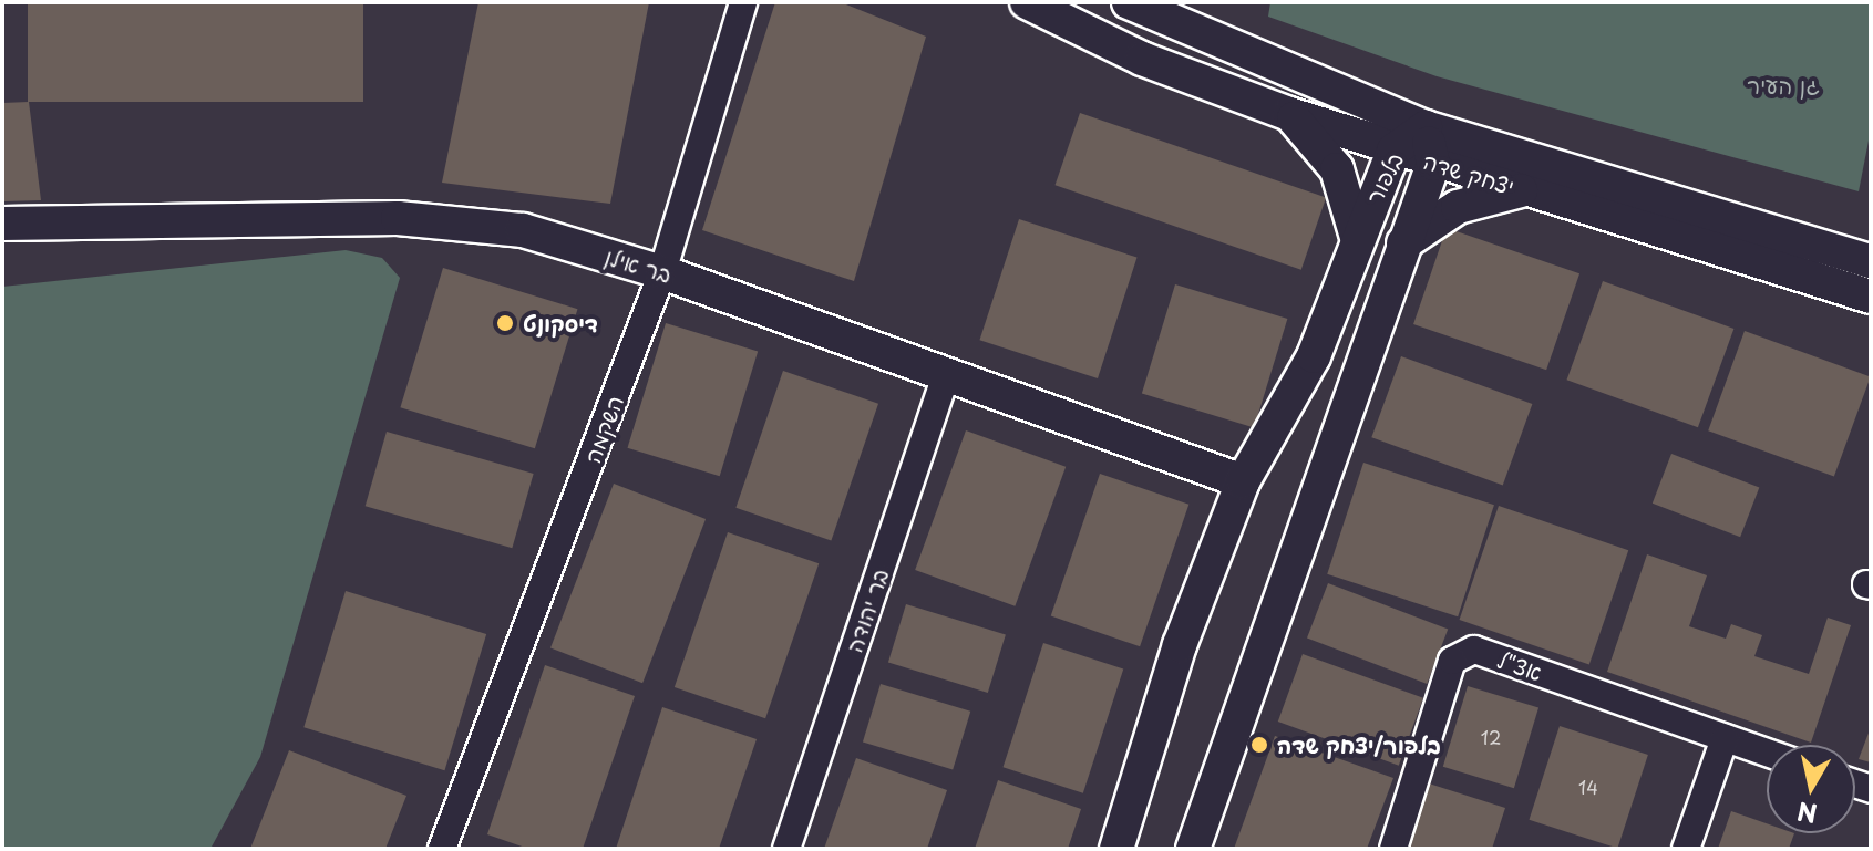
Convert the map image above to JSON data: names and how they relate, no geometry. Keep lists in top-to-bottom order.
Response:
{
  "streets": {
    "street": [
      "יצחק שדה",
      "בלפור",
      "בר אילן",
      "השקמה",
      "בר יהודה",
      "אצ\"ל"
    ]
  },
  "crossings": [
    ["יצחק שדה", "בלפור"],
    ["בלפור", "בר אילן"],
    ["בר אילן", "השקמה"],
    ["בר אילן", "בר יהודה"]
  ],
  "parks": ["גן העיר"],
  "places": ["דיסקונט", "בלפור/יצחק שדה"],
  "house_numbers": ["12", "14"],
  "north": "bottom"
}
